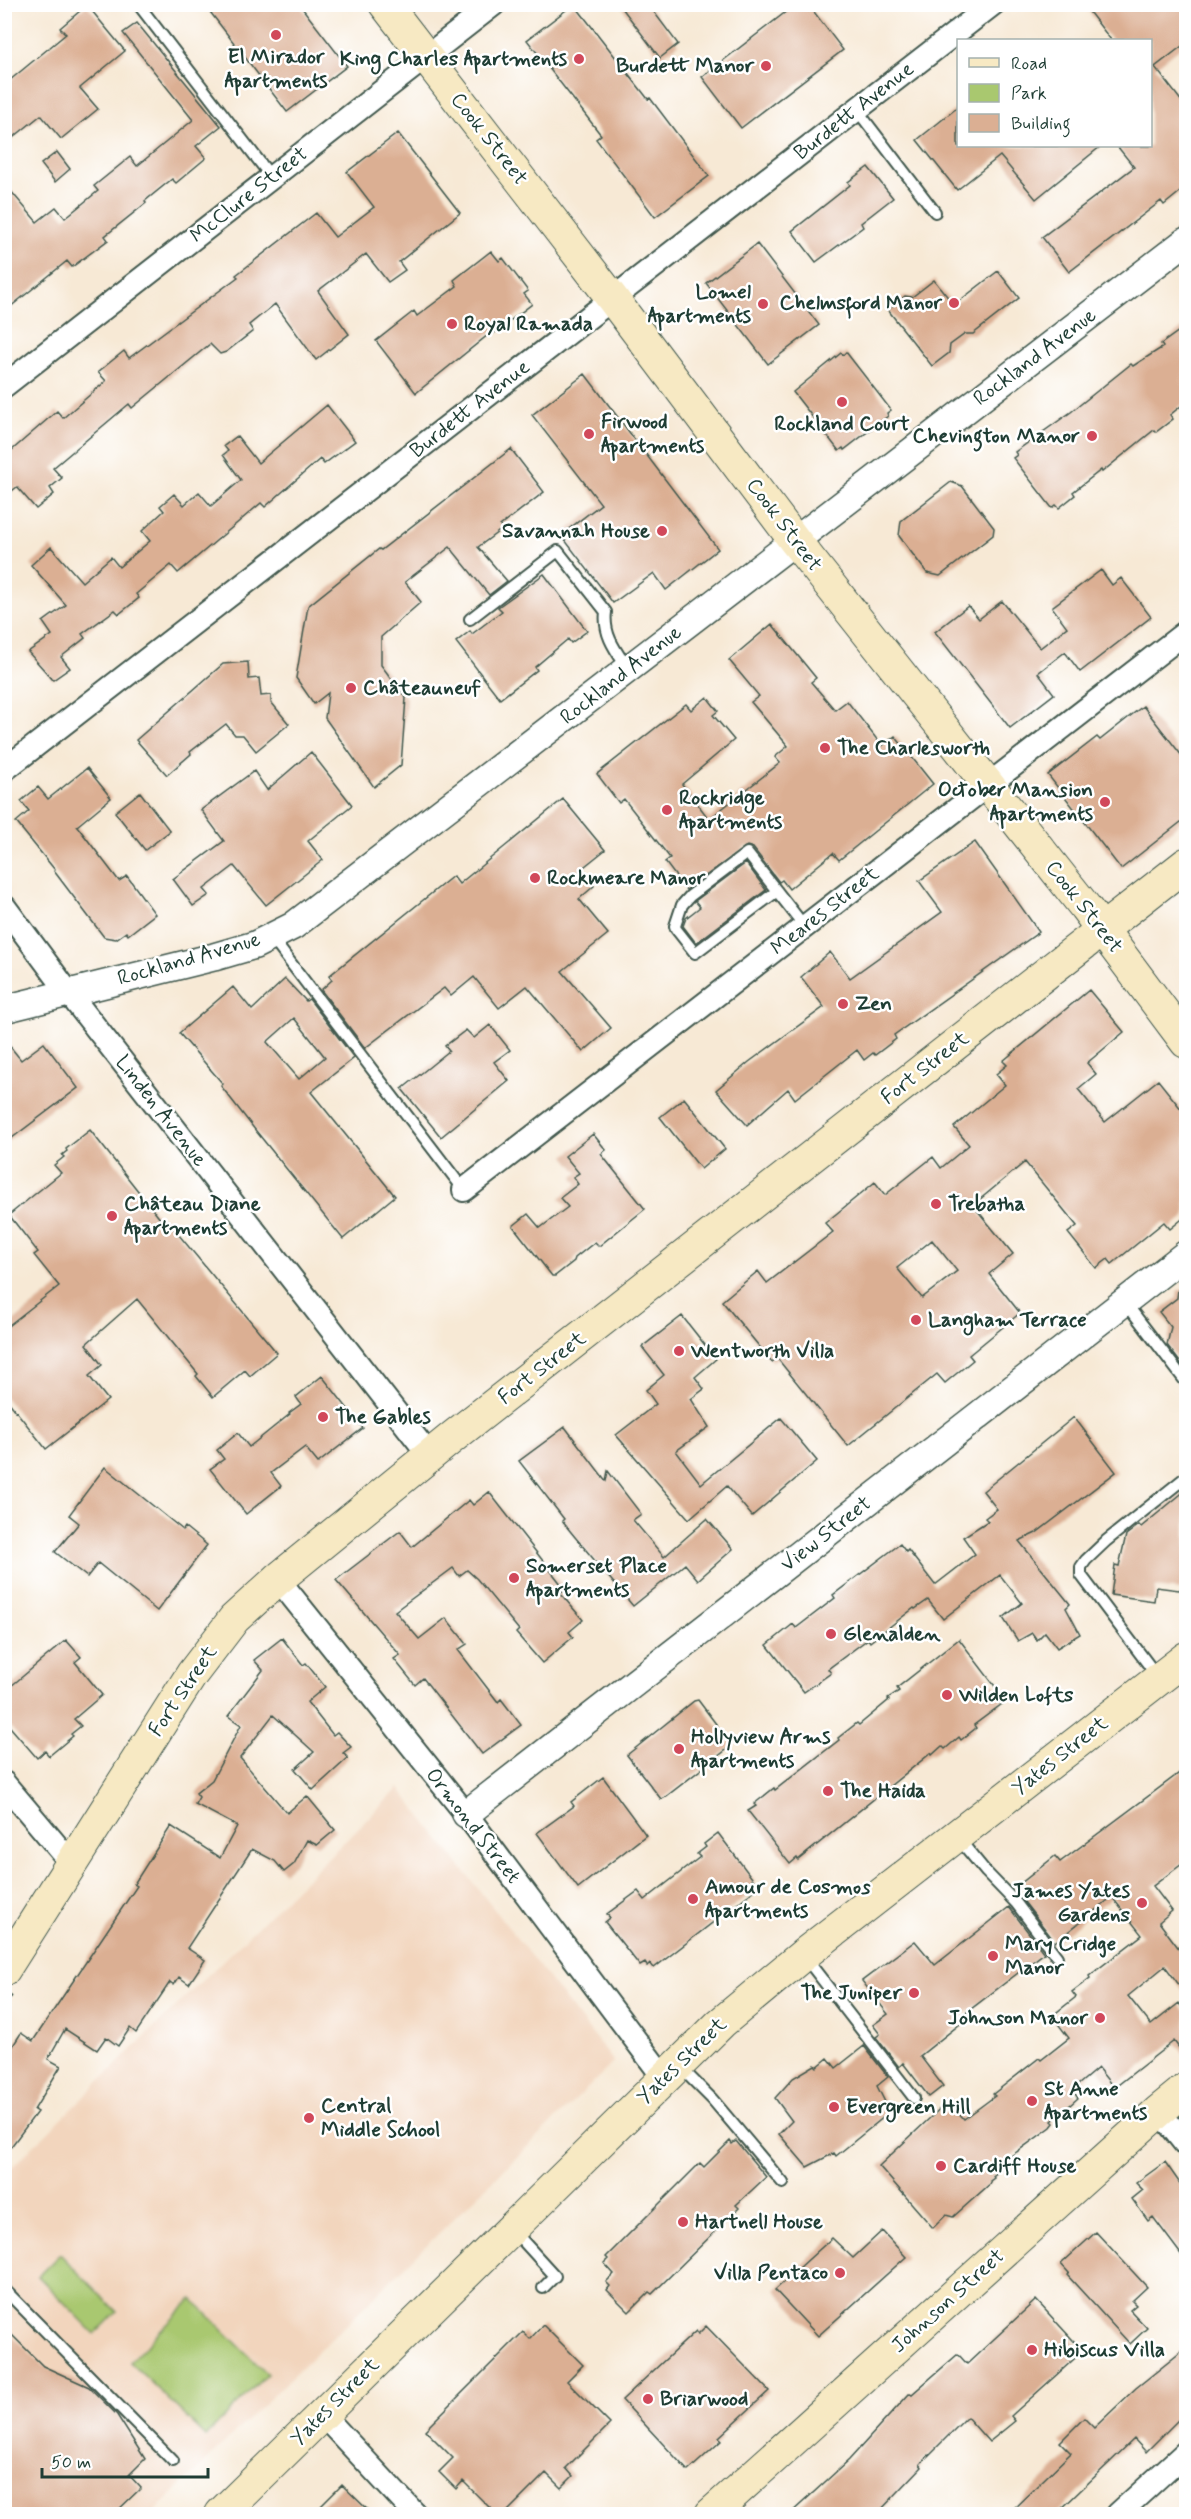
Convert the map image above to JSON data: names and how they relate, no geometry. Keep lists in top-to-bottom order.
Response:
{
  "streets": {
    "main road": [
      "Cook Street",
      "Fort Street",
      "Yates Street",
      "Johnson Street"
    ],
    "street": [
      "Burdett Avenue",
      "McClure Street",
      "Rockland Avenue",
      "Meares Street",
      "Linden Avenue",
      "View Street",
      "Ormond Street"
    ]
  },
  "crossings": [
    ["Burdett Avenue", "Cook Street"],
    ["Cook Street", "McClure Street"],
    ["Cook Street", "Rockland Avenue"],
    ["Cook Street", "Meares Street"],
    ["Cook Street", "Fort Street"],
    ["Rockland Avenue", "Linden Avenue"],
    ["Fort Street", "Linden Avenue"],
    ["Fort Street", "Ormond Street"],
    ["View Street", "Ormond Street"],
    ["Yates Street", "Ormond Street"]
  ],
  "places": [
    "El Mirador Apartments",
    "King Charles Apartments",
    "Burdett Manor",
    "Chelmsford Manor",
    "Lomel Apartments",
    "Royal Ramada",
    "Rockland Court",
    "Firwood Apartments",
    "Chevington Manor",
    "Savannah House",
    "Châteauneuf",
    "The Charlesworth",
    "October Mansion Apartments",
    "Rockridge Apartments",
    "Rockmeare Manor",
    "Zen",
    "Trebatha",
    "Château Diane Apartments",
    "Langham Terrace",
    "Wentworth Villa",
    "The Gables",
    "Somerset Place Apartments",
    "Glenalden",
    "Wilden Lofts",
    "Hollyview Arms Apartments",
    "The Haida",
    "Amour de Cosmos Apartments",
    "James Yates Gardens",
    "Mary Cridge Manor",
    "The Juniper",
    "Johnson Manor",
    "St Anne Apartments",
    "Evergreen Hill",
    "Central Middle School",
    "Cardiff House",
    "Hartnell House",
    "Villa Pentaco",
    "Hibiscus Villa",
    "Briarwood"
  ],
  "legend": ["Road", "Park", "Building"],
  "scale_bar": "50 m"
}
